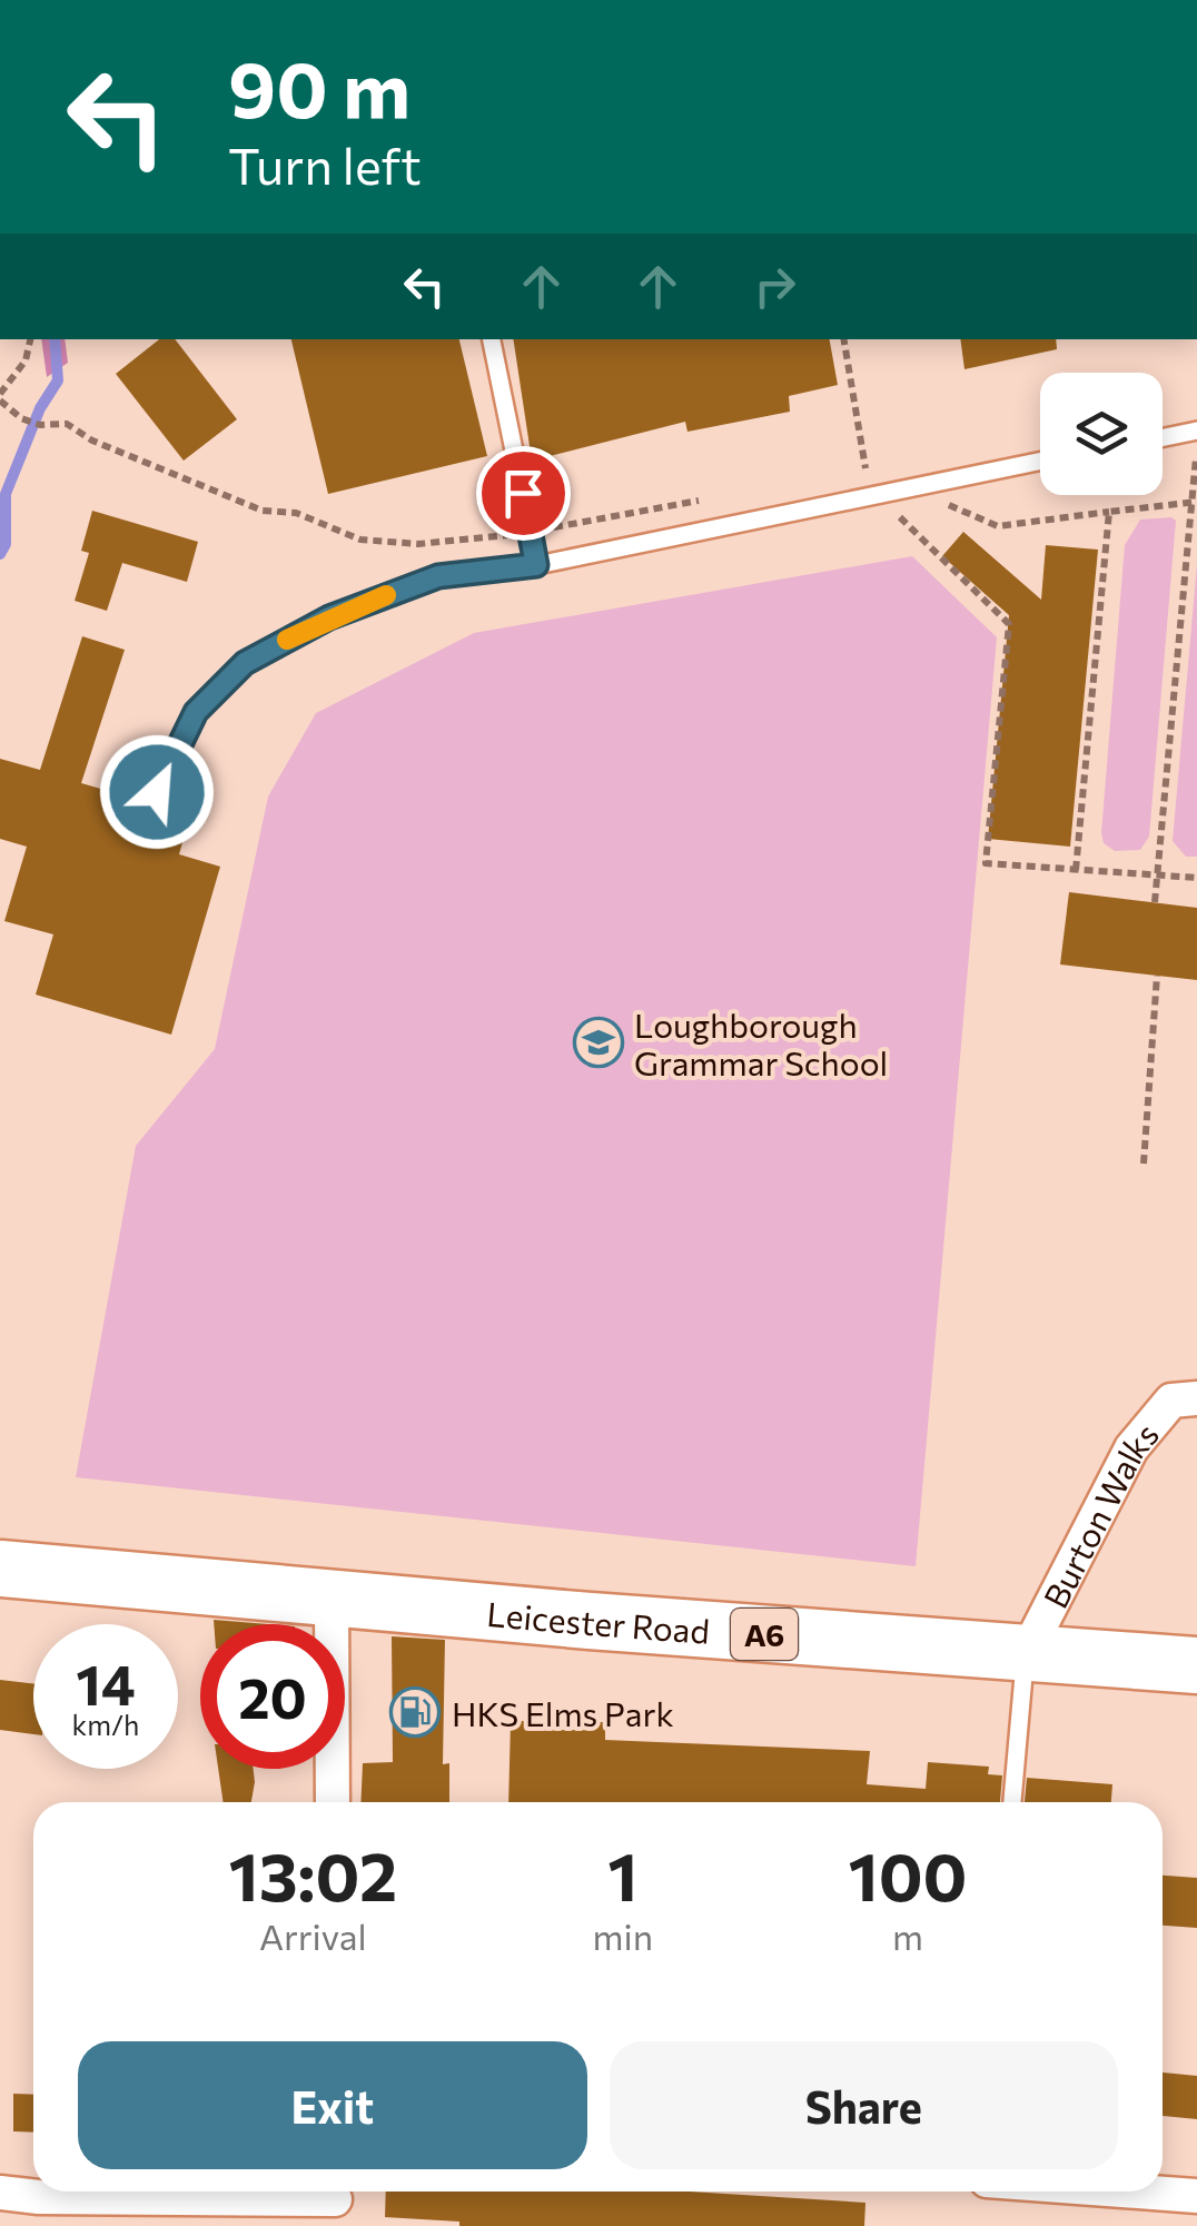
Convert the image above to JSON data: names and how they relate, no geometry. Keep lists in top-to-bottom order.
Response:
{
  "streets": {
    "highway": ["Leicester Road", "A6"],
    "street": ["Burton Walks"]
  },
  "crossings": [
    ["Burton Walks", "Leicester Road"]
  ],
  "places": {
    "school or university": ["Loughborough Grammar School"],
    "fuel station": ["HKS Elms Park"]
  },
  "page": {
    "turn": ["90 m", "Turn left"],
    "speed": "14 km/h",
    "limit": "20",
    "eta": [
      "13:02",
      "Arrival",
      "1",
      "min",
      "100",
      "m"
    ],
    "buttons": ["Exit", "Share"]
  }
}
